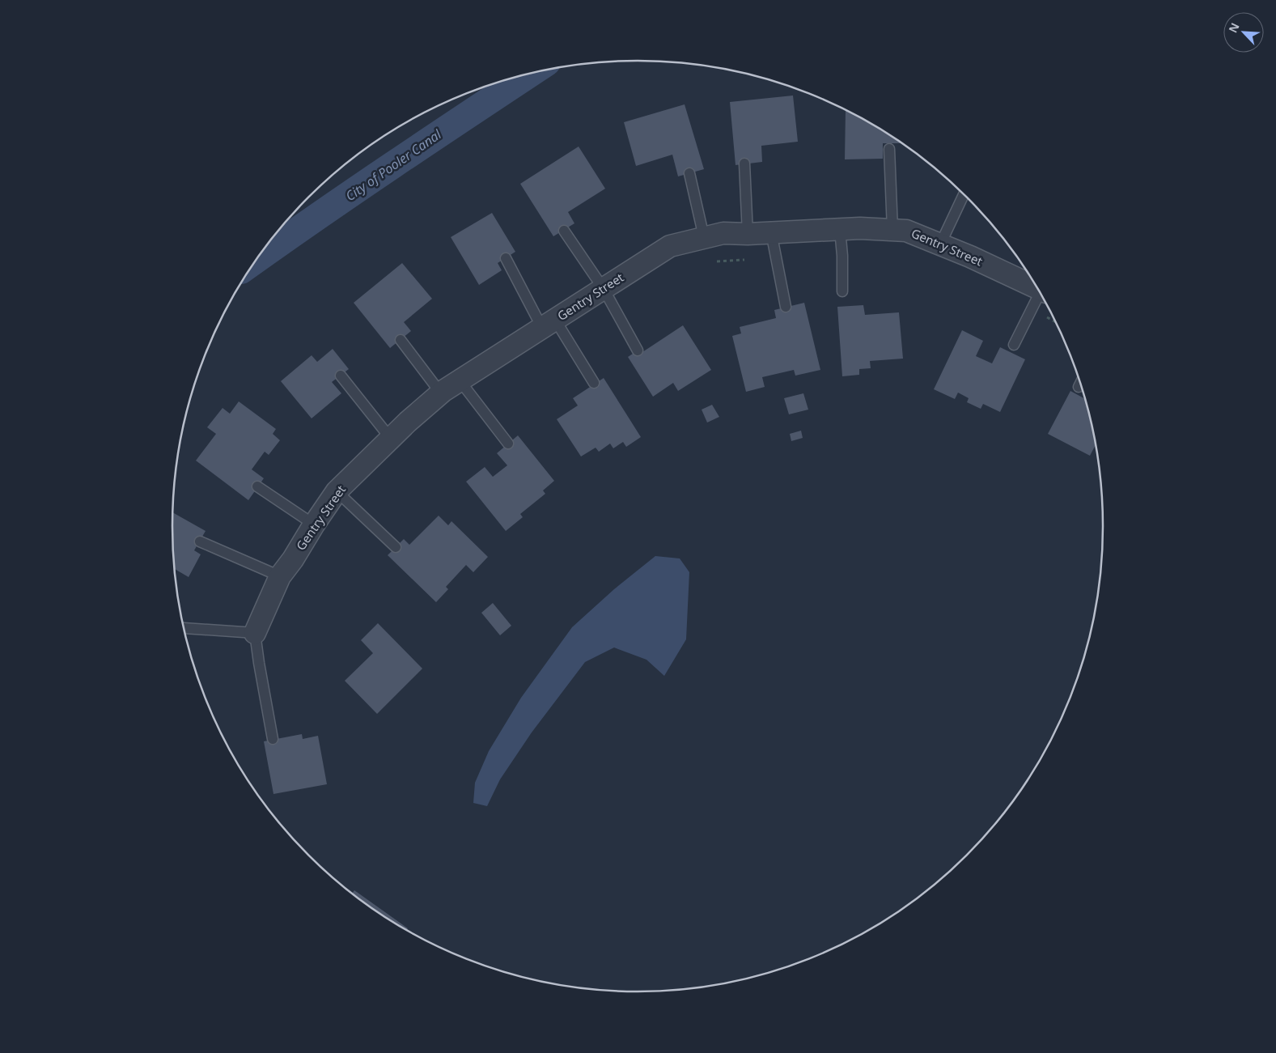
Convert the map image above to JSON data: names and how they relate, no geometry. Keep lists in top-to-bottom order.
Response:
{
  "streets": {
    "street": ["Gentry Street"]
  },
  "water": ["City of Pooler Canal"],
  "north": "top left"
}
